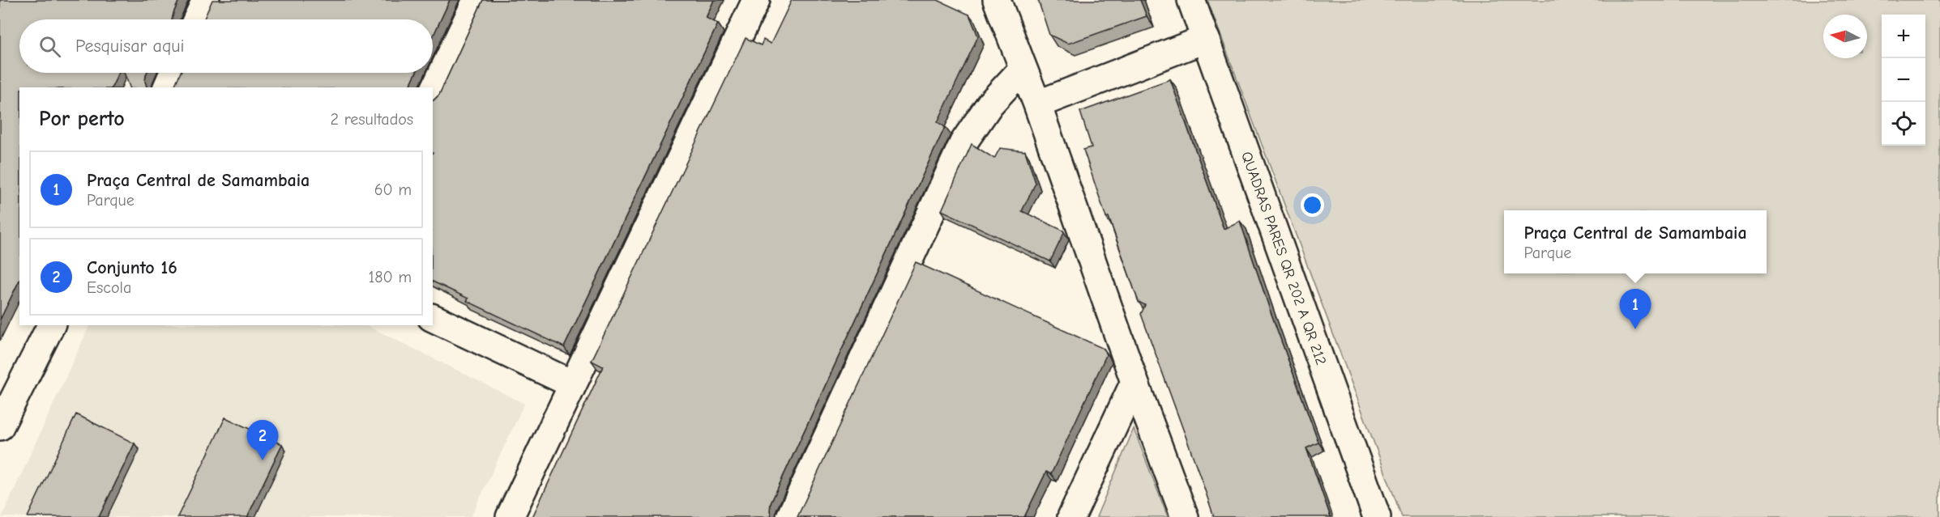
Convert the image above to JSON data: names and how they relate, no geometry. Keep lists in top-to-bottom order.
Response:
{
  "streets": {
    "street": ["QUADRAS PARES QR 202 A QR 212"]
  },
  "north": "left",
  "page": {
    "map_buttons": ["+", "−"],
    "search": "Pesquisar aqui",
    "heading": ["Por perto", "2 resultados"],
    "list": [
      {
        "mark": "1",
        "name": "Praça Central de Samambaia",
        "note": "Parque",
        "value": "60 m"
      },
      {
        "mark": "2",
        "name": "Conjunto 16",
        "note": "Escola",
        "value": "180 m"
      }
    ],
    "popup": ["Praça Central de Samambaia", "Parque"],
    "pins": ["1", "2"]
  }
}
